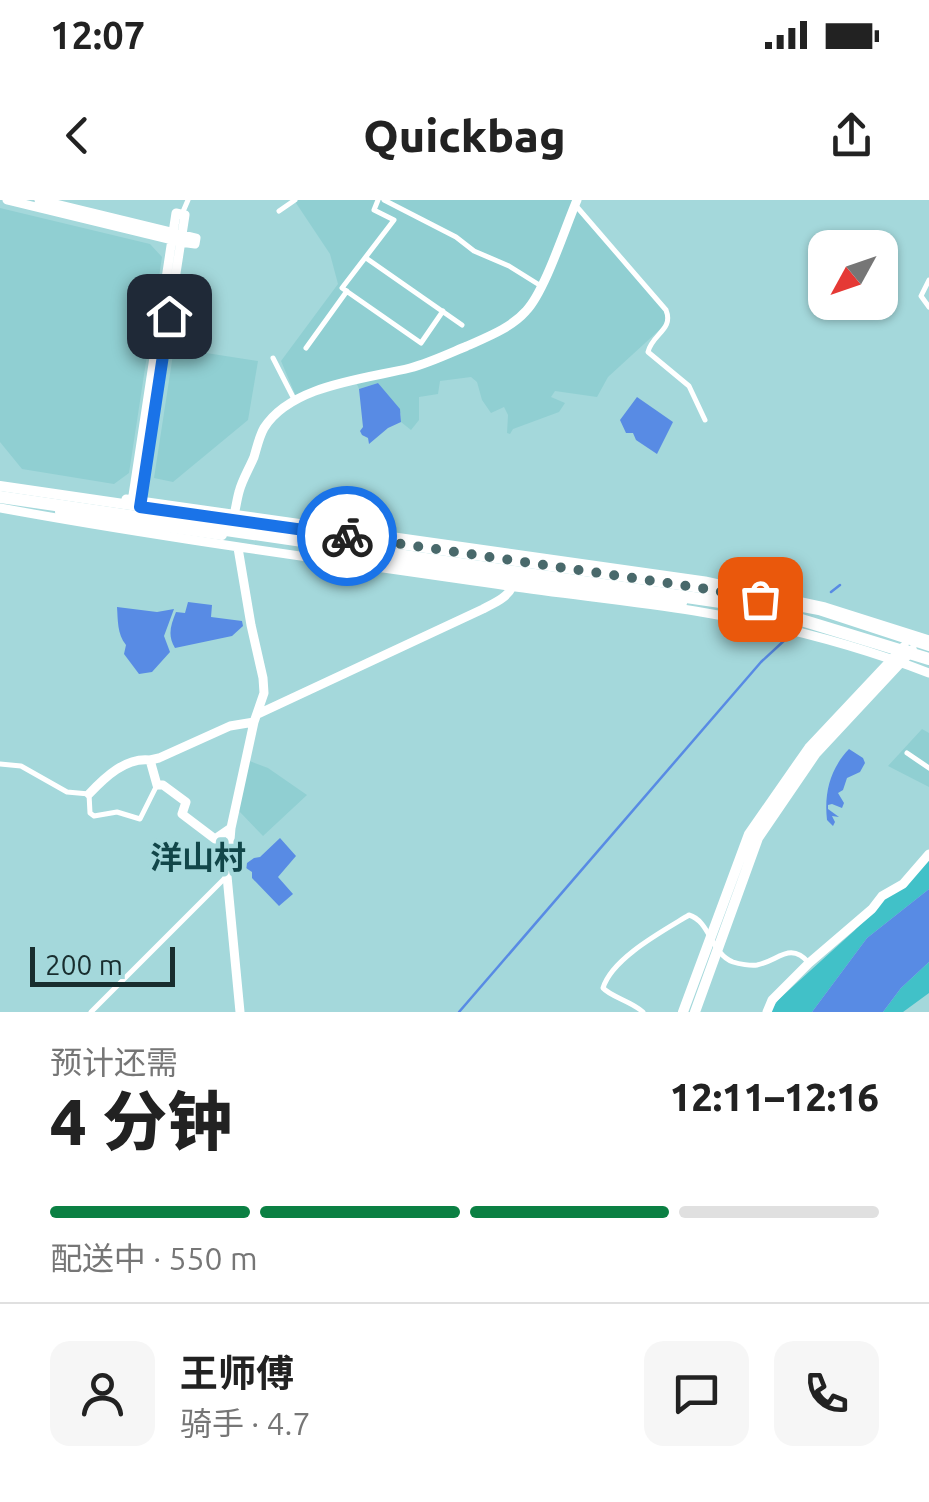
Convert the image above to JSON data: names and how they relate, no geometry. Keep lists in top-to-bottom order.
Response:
{
  "districts": ["洋山村"],
  "scale_bar": "200 m",
  "north": "bottom left",
  "page": {
    "status": "12:07",
    "header": "Quickbag",
    "scale": "200 m",
    "heading": ["4 分钟", "预计还需", "12:11–12:16"],
    "panel": ["王师傅", "骑手 · 4.7"],
    "bar": "配送中 · 550 m"
  }
}
